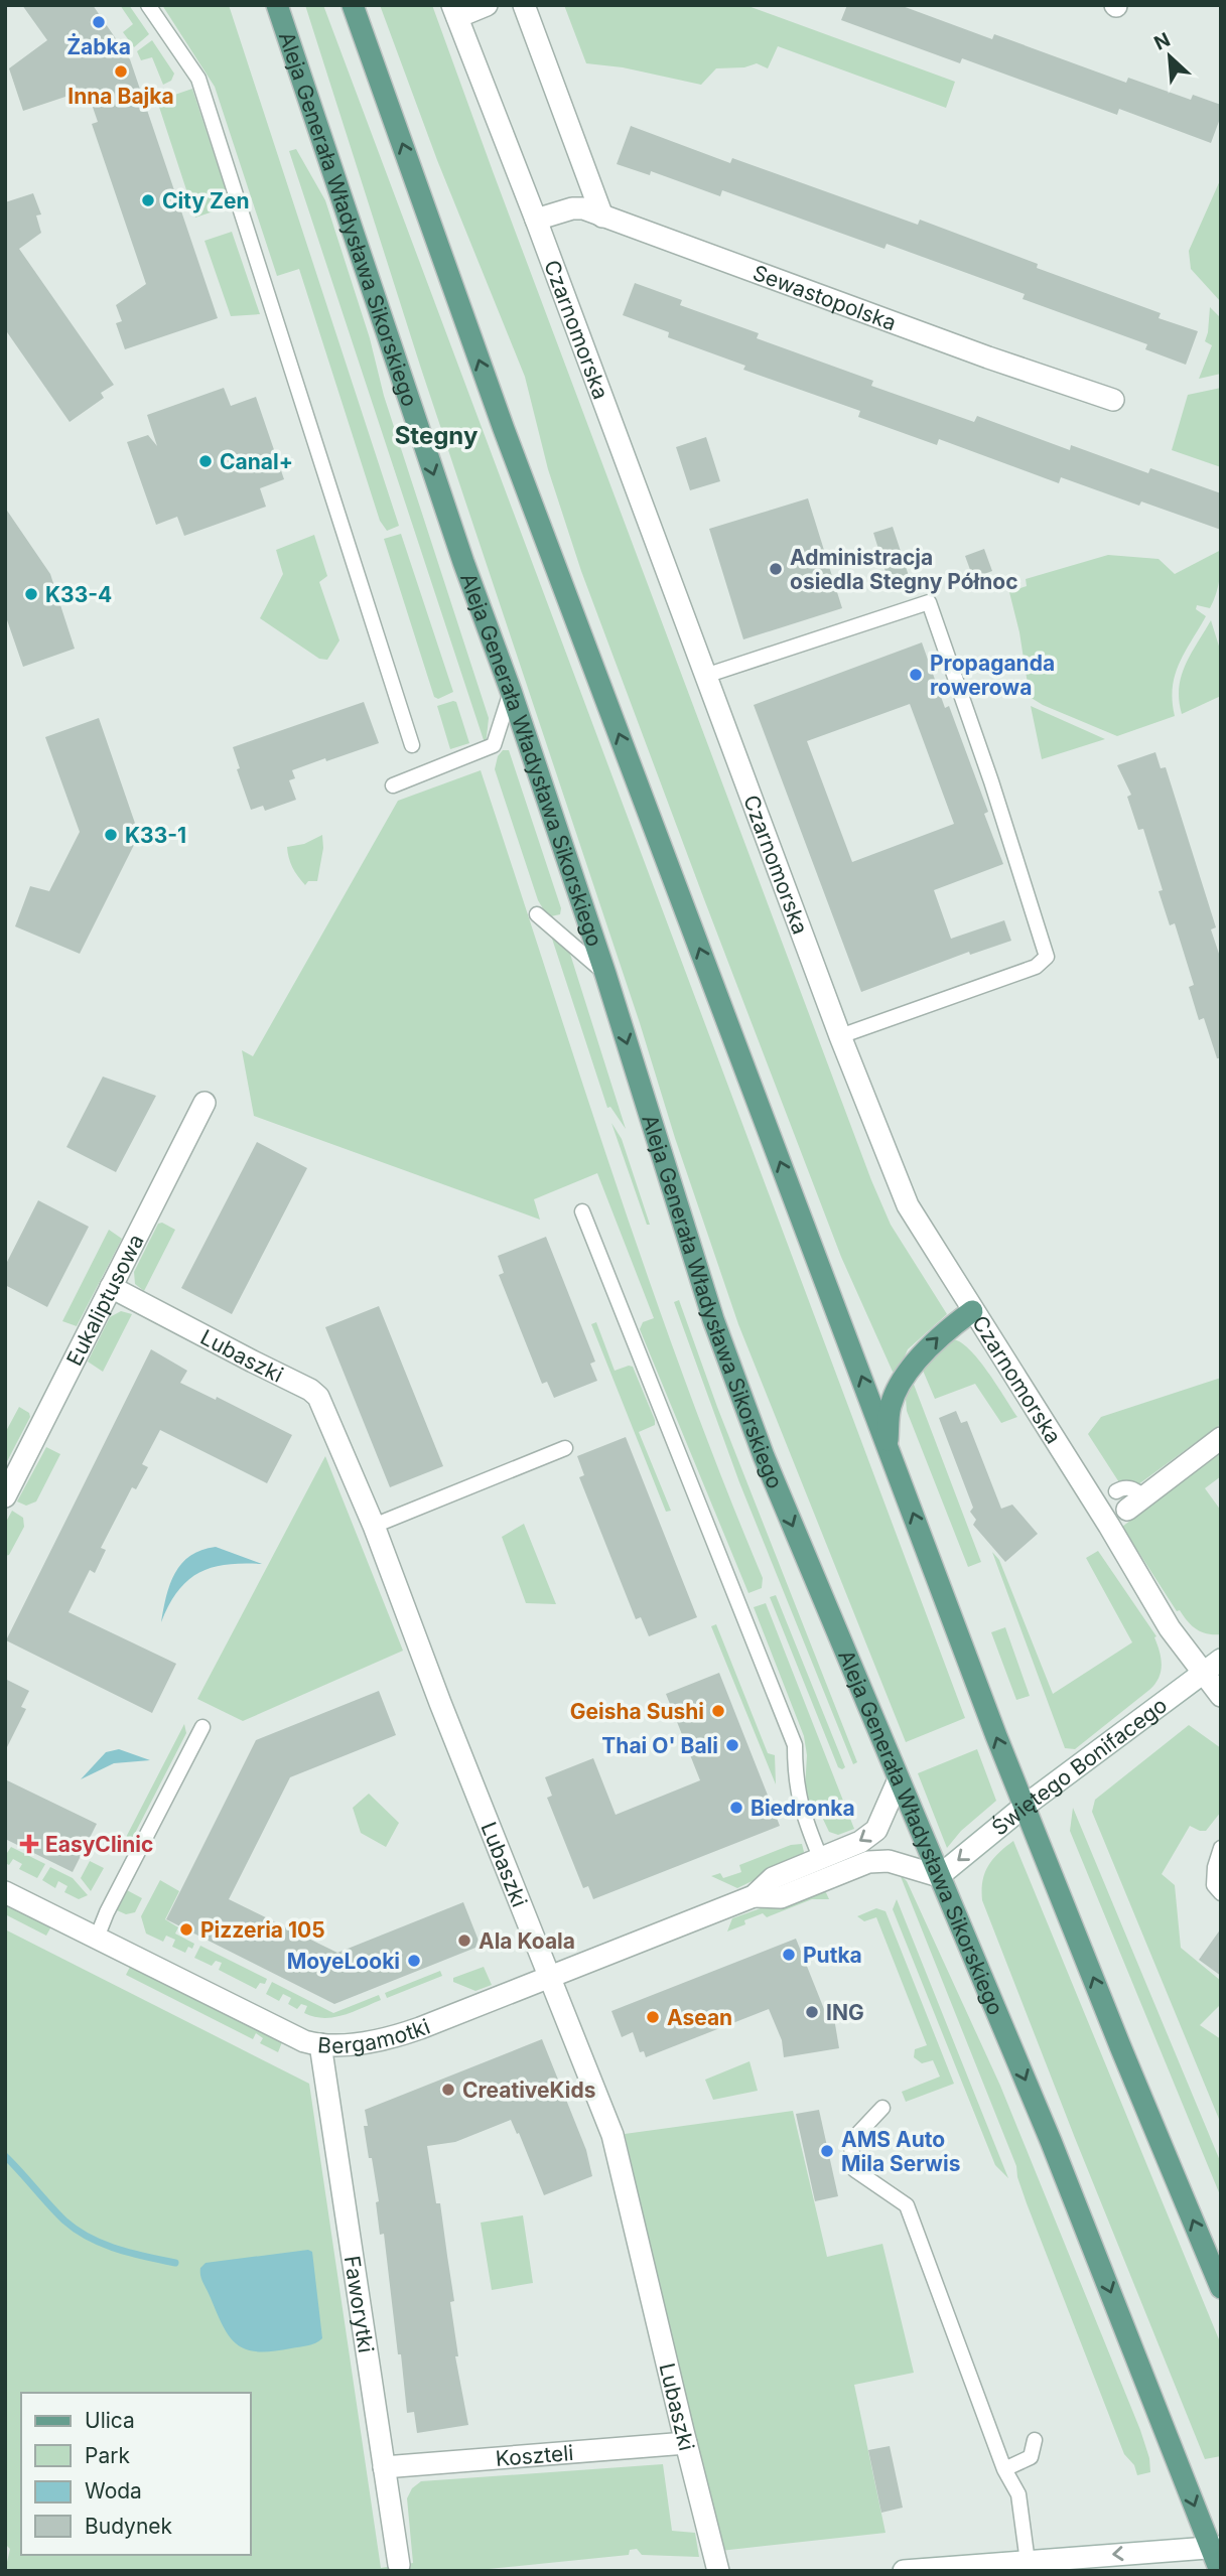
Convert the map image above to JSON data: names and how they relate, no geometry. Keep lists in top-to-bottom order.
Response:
{
  "streets": {
    "main road": ["Aleja Generała Władysława Sikorskiego"],
    "street": [
      "Sewastopolska",
      "Czarnomorska",
      "Eukaliptusowa",
      "Lubaszki",
      "Świętego Bonifacego",
      "Bergamotki",
      "Faworytki",
      "Koszteli"
    ]
  },
  "crossings": [
    ["Aleja Generała Władysława Sikorskiego", "Świętego Bonifacego"],
    ["Aleja Generała Władysława Sikorskiego", "Bergamotki"],
    ["Sewastopolska", "Czarnomorska"],
    ["Czarnomorska", "Świętego Bonifacego"],
    ["Eukaliptusowa", "Lubaszki"],
    ["Lubaszki", "Bergamotki"],
    ["Lubaszki", "Koszteli"],
    ["Świętego Bonifacego", "Bergamotki"],
    ["Bergamotki", "Faworytki"],
    ["Faworytki", "Koszteli"]
  ],
  "districts": ["Stegny"],
  "places": {
    "other": [
      "Żabka",
      "Inna Bajka",
      "City Zen",
      "Canal+",
      "Administracja osiedla Stegny Północ",
      "K33-4",
      "Propaganda rowerowa",
      "K33-1",
      "Geisha Sushi",
      "Thai O' Bali",
      "Biedronka",
      "Pizzeria 105",
      "Ala Koala",
      "Putka",
      "MoyeLooki",
      "ING",
      "Asean",
      "CreativeKids",
      "AMS Auto Mila Serwis"
    ],
    "health": ["EasyClinic"]
  },
  "legend": [
    "Ulica",
    "Park",
    "Woda",
    "Budynek"
  ],
  "north": "top left"
}
